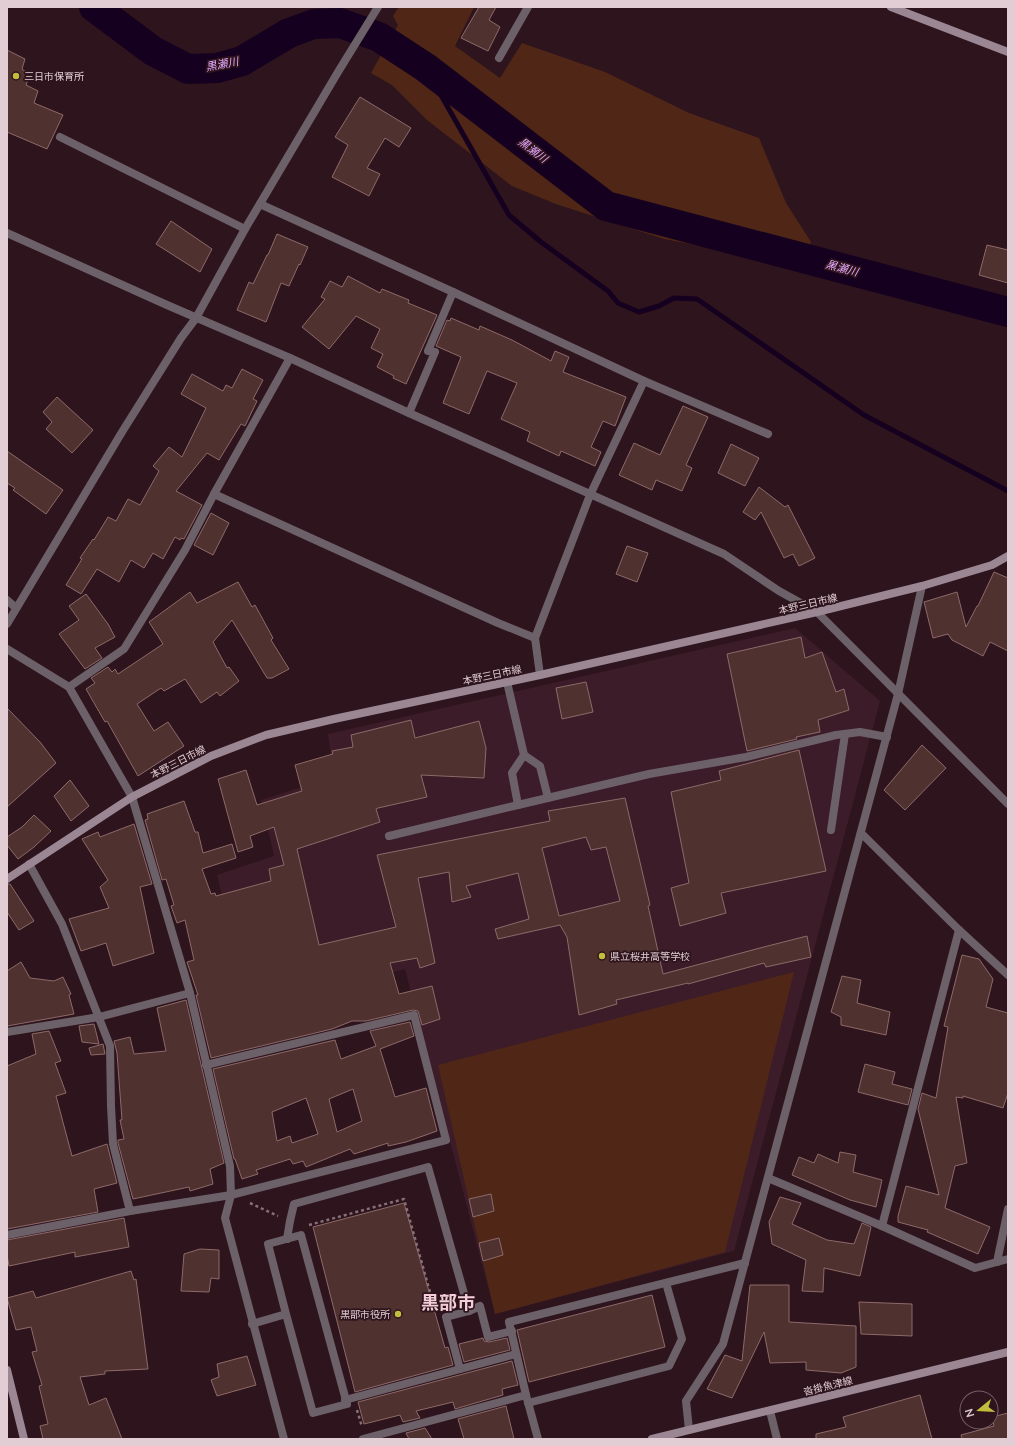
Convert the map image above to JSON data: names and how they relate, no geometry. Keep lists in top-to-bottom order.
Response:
{
  "streets": {
    "main road": ["本野三日市線", "沓掛魚津線"]
  },
  "districts": ["黒部市"],
  "water": ["黒瀬川"],
  "places": ["三日市保育所", "県立桜井高等学校", "黒部市役所"],
  "north": "left"
}
